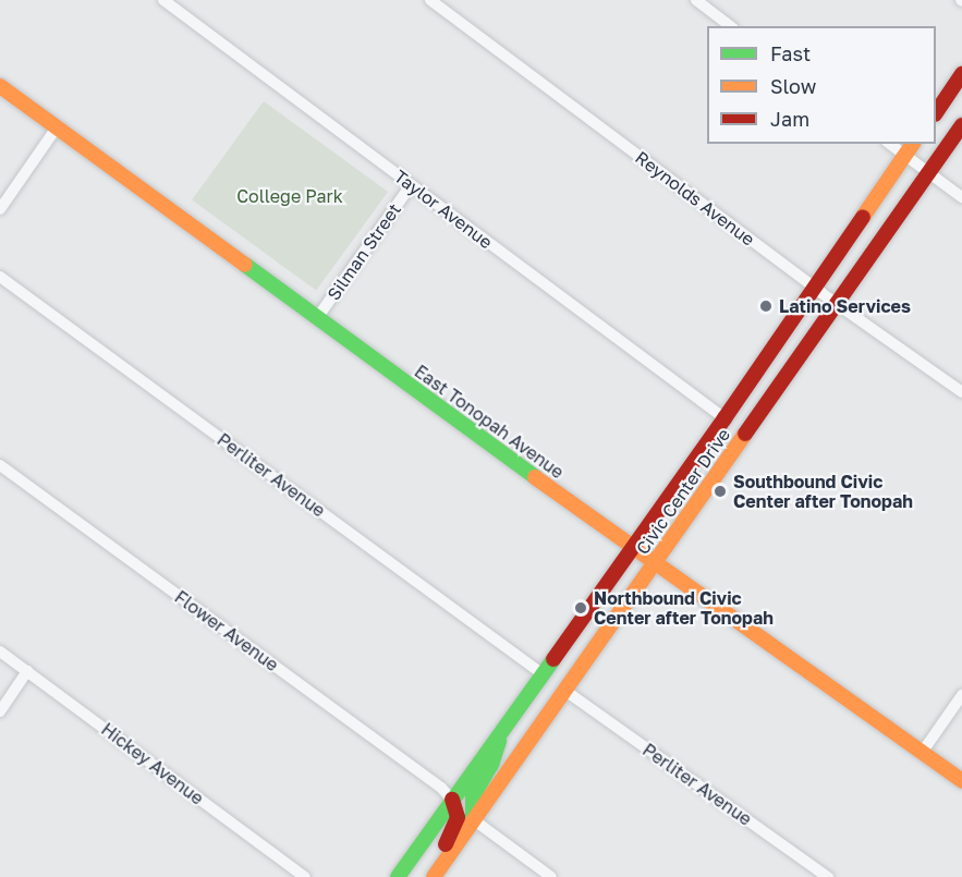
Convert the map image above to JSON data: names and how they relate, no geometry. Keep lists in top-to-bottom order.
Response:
{
  "streets": {
    "main road": ["East Tonopah Avenue", "Civic Center Drive"],
    "street": [
      "Reynolds Avenue",
      "Taylor Avenue",
      "Silman Street",
      "Perliter Avenue",
      "Flower Avenue",
      "Hickey Avenue"
    ]
  },
  "crossings": [
    ["Reynolds Avenue", "Civic Center Drive"],
    ["Taylor Avenue", "Silman Street"],
    ["Taylor Avenue", "Civic Center Drive"],
    ["Silman Street", "East Tonopah Avenue"],
    ["East Tonopah Avenue", "Civic Center Drive"],
    ["Perliter Avenue", "Civic Center Drive"],
    ["Civic Center Drive", "Flower Avenue"]
  ],
  "parks": ["College Park"],
  "places": ["Latino Services", "Southbound Civic Center after Tonopah", "Northbound Civic Center after Tonopah"],
  "legend": ["Fast", "Slow", "Jam"]
}
